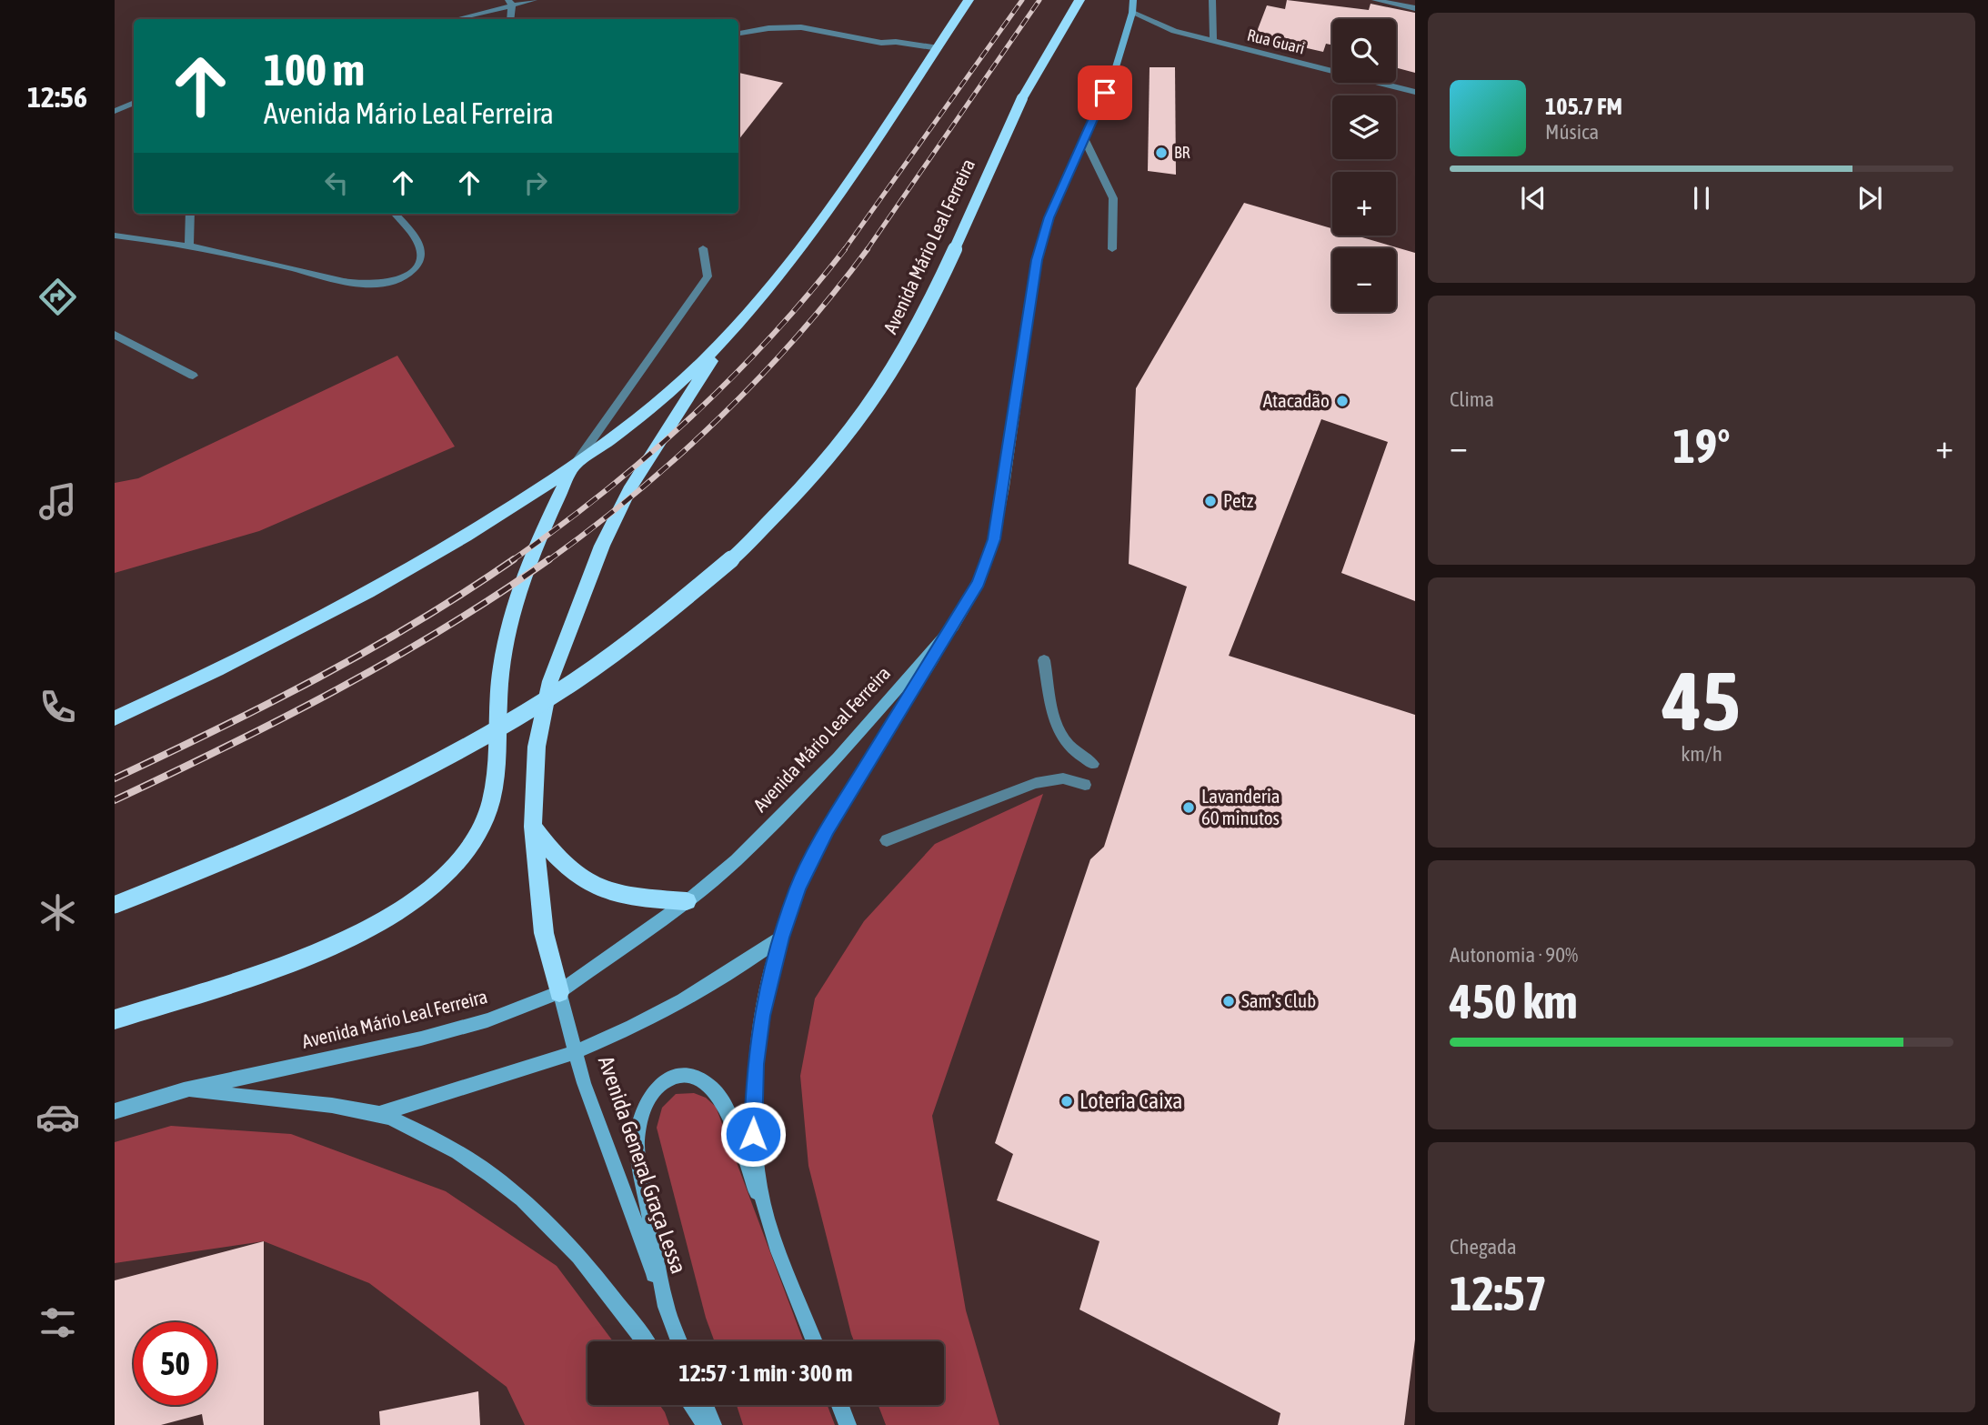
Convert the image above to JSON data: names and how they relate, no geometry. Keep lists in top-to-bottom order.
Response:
{
  "streets": {
    "highway": ["Avenida Mário Leal Ferreira"],
    "main road": ["Avenida General Graça Lessa"],
    "street": ["Rua Guari"]
  },
  "crossings": [
    ["Rua Guari", "Avenida Mário Leal Ferreira"],
    ["Avenida Mário Leal Ferreira", "Avenida General Graça Lessa"]
  ],
  "places": [
    "BR",
    "Atacadão",
    "Petz",
    "Lavanderia 60 minutos",
    "Sam's Club",
    "Loteria Caixa"
  ],
  "page": {
    "tabs": "12:56",
    "map_buttons": ["+", "−"],
    "turn": ["100 m", "Avenida Mário Leal Ferreira"],
    "song": ["105.7 FM", "Música"],
    "tile": [
      "Clima",
      ["45", "km/h"],
      ["Autonomia · 90%", "450 km"],
      ["Chegada", "12:57"]
    ],
    "heat": ["−", "19°", "+"],
    "limit": "50",
    "trip": "12:57 · 1 min · 300 m"
  }
}
